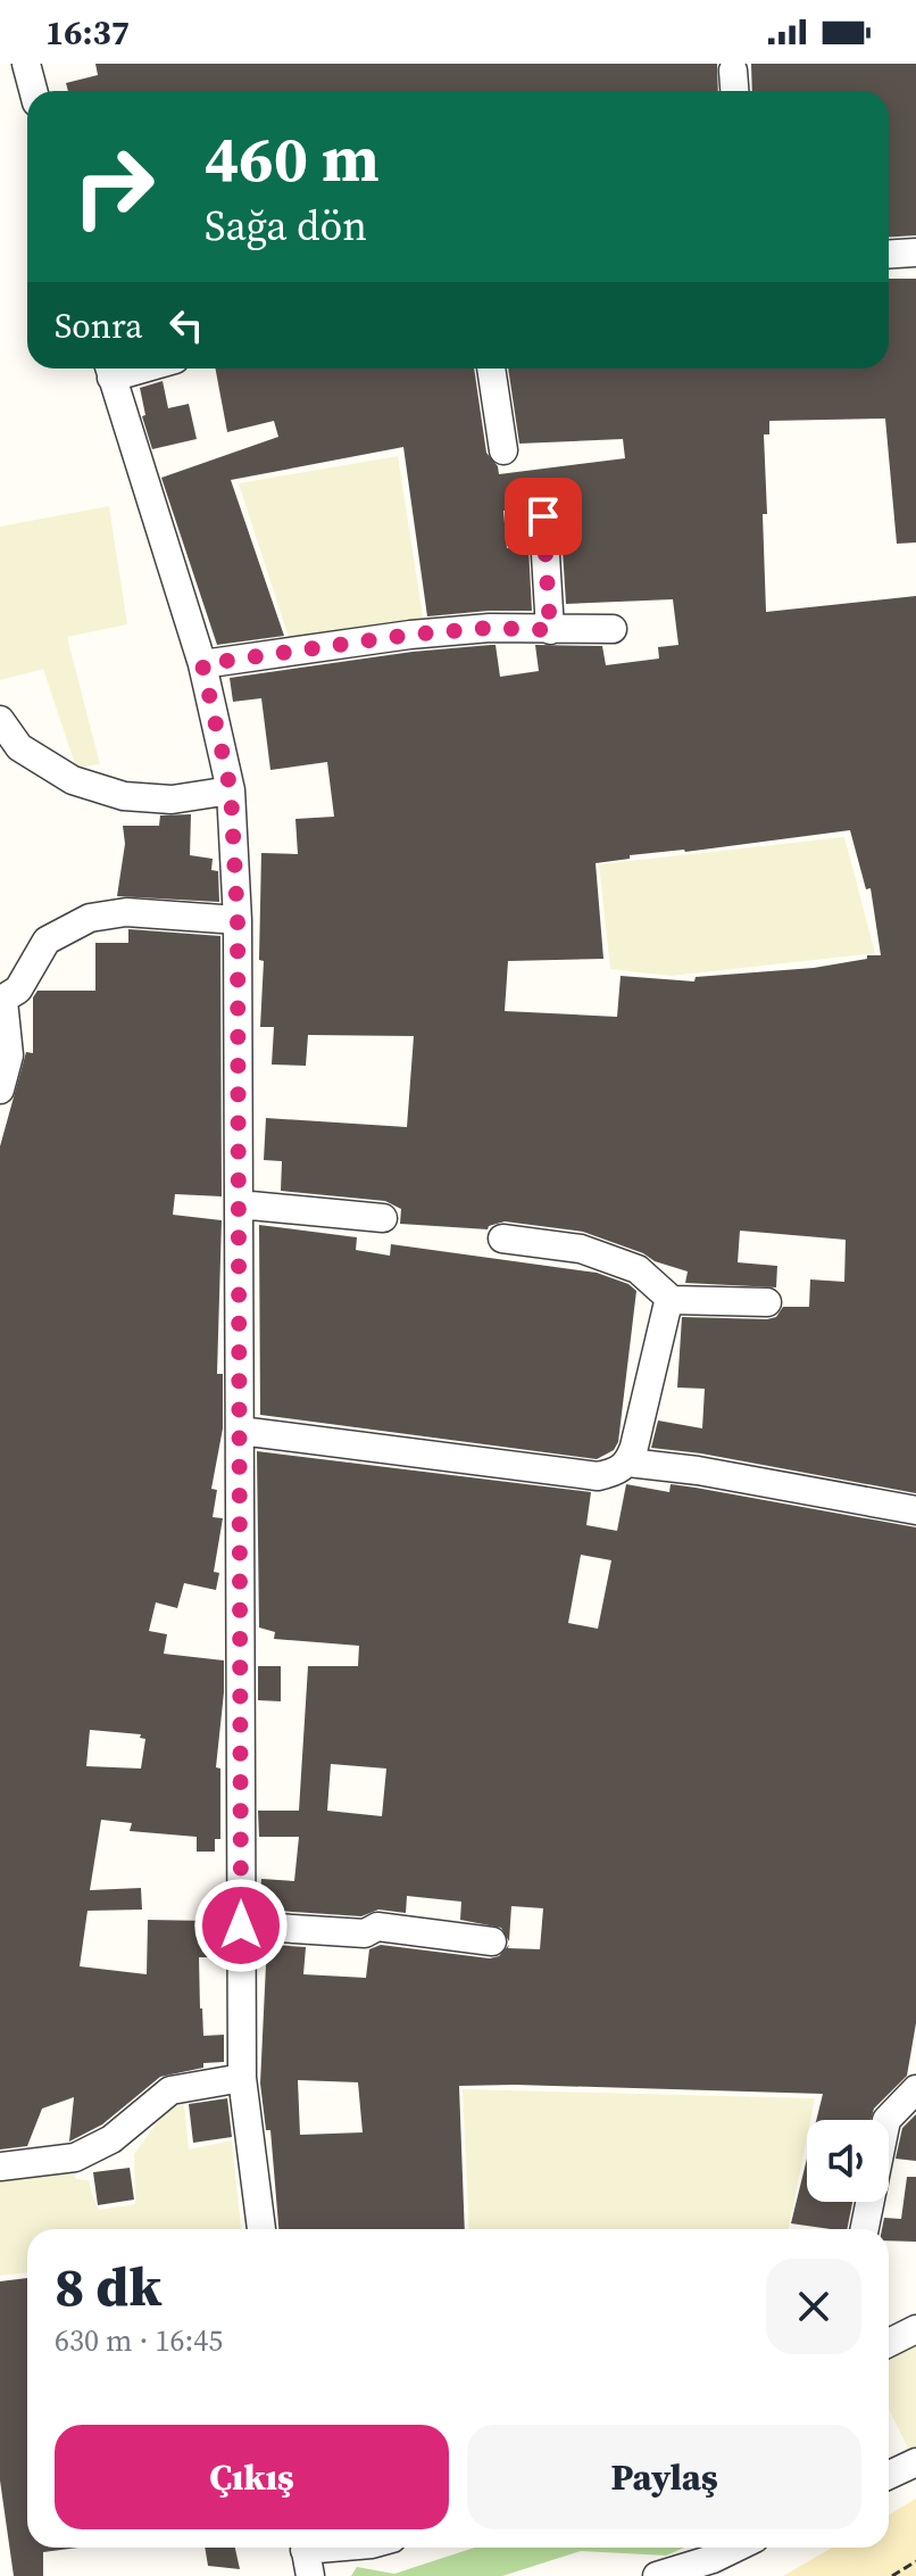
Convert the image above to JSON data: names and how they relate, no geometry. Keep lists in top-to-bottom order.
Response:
{
  "page": {
    "status": "16:37",
    "turn": ["460 m", "Sağa dön"],
    "then": "Sonra",
    "heading": ["8 dk", "630 m · 16:45"],
    "buttons": ["Çıkış", "Paylaş"]
  }
}
